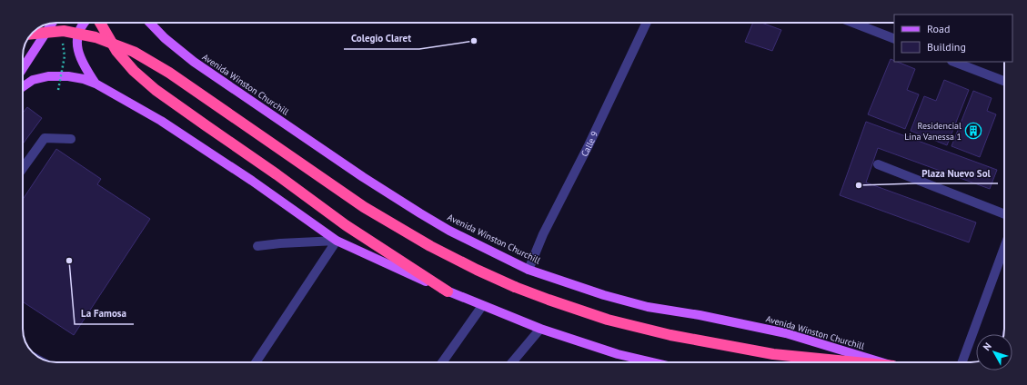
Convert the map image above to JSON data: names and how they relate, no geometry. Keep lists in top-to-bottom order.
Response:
{
  "streets": {
    "main road": ["Avenida Winston Churchill"],
    "street": ["Calle 9"]
  },
  "crossings": [
    ["Avenida Winston Churchill", "Calle 9"]
  ],
  "places": {
    "other": ["Colegio Claret", "Plaza Nuevo Sol", "La Famosa"],
    "building": ["Residencial Lina Vanessa 1"]
  },
  "legend": ["Road", "Building"],
  "north": "top left"
}
